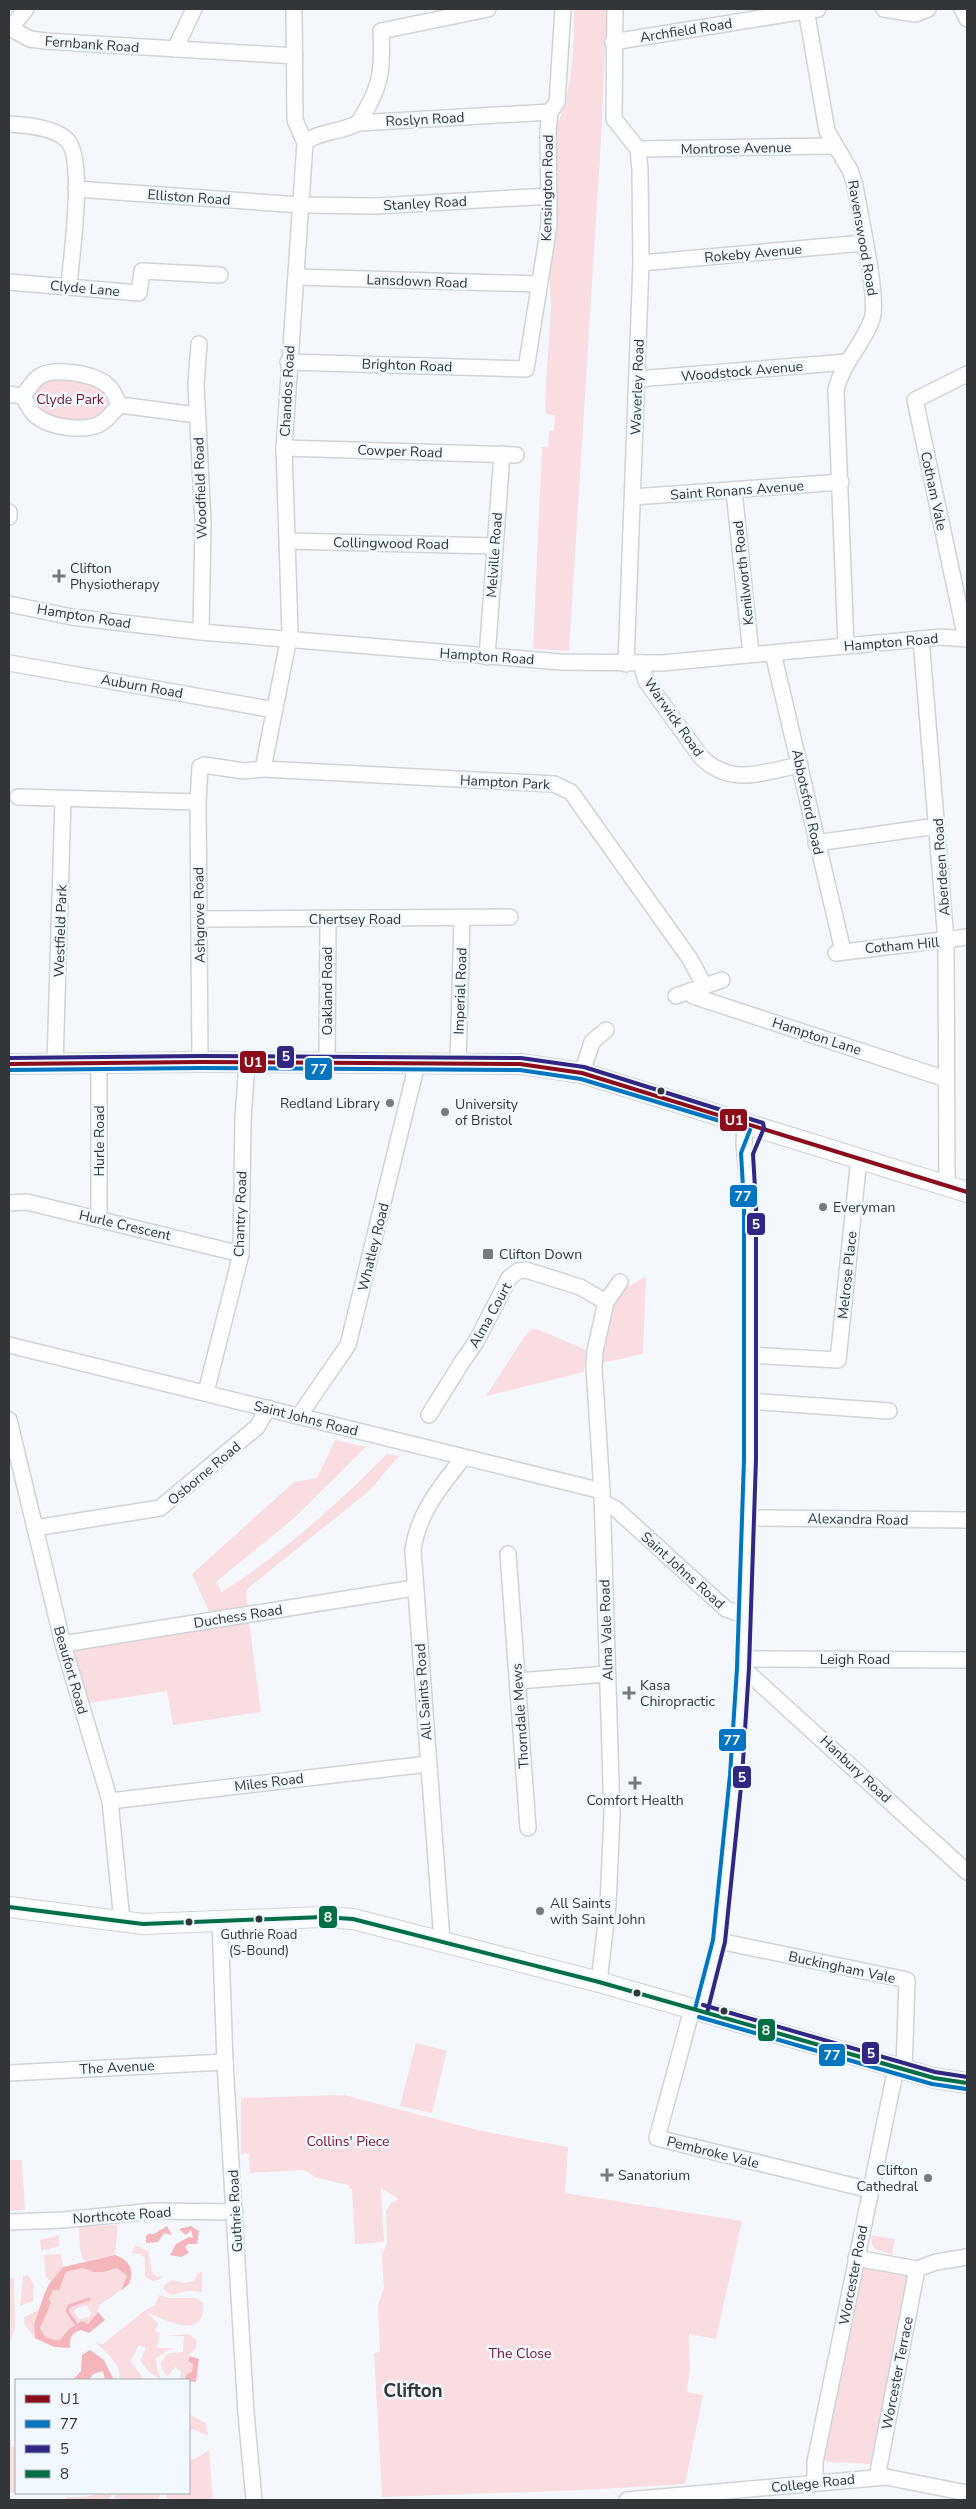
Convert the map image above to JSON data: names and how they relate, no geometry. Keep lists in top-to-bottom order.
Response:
{
  "streets": {
    "street": [
      "Archfield Road",
      "Fernbank Road",
      "Roslyn Road",
      "Montrose Avenue",
      "Kensington Road",
      "Elliston Road",
      "Stanley Road",
      "Ravenswood Road",
      "Rokeby Avenue",
      "Lansdown Road",
      "Clyde Lane",
      "Brighton Road",
      "Woodstock Avenue",
      "Waverley Road",
      "Chandos Road",
      "Cowper Road",
      "Woodfield Road",
      "Saint Ronans Avenue",
      "Cotham Vale",
      "Collingwood Road",
      "Melville Road",
      "Kenilworth Road",
      "Hampton Road",
      "Auburn Road",
      "Warwick Road",
      "Hampton Park",
      "Abbotsford Road",
      "Aberdeen Road",
      "Ashgrove Road",
      "Chertsey Road",
      "Westfield Park",
      "Cotham Hill",
      "Oakland Road",
      "Imperial Road",
      "Hampton Lane",
      "Hurle Road",
      "Chantry Road",
      "Hurle Crescent",
      "Whatley Road",
      "Melrose Place",
      "Alma Court",
      "Saint Johns Road",
      "Osborne Road",
      "Alexandra Road",
      "Duchess Road",
      "Alma Vale Road",
      "Leigh Road",
      "Beaufort Road",
      "All Saints Road",
      "Thorndale Mews",
      "Hanbury Road",
      "Miles Road",
      "Buckingham Vale",
      "The Avenue",
      "Pembroke Vale",
      "Guthrie Road",
      "Northcote Road",
      "Worcester Road",
      "Worcester Terrace",
      "College Road"
    ]
  },
  "crossings": [
    ["Archfield Road", "Ravenswood Road"],
    ["Roslyn Road", "Kensington Road"],
    ["Roslyn Road", "Chandos Road"],
    ["Montrose Avenue", "Ravenswood Road"],
    ["Montrose Avenue", "Waverley Road"],
    ["Kensington Road", "Stanley Road"],
    ["Kensington Road", "Lansdown Road"],
    ["Kensington Road", "Brighton Road"],
    ["Elliston Road", "Stanley Road"],
    ["Elliston Road", "Chandos Road"],
    ["Stanley Road", "Chandos Road"],
    ["Ravenswood Road", "Rokeby Avenue"],
    ["Ravenswood Road", "Woodstock Avenue"],
    ["Ravenswood Road", "Saint Ronans Avenue"],
    ["Ravenswood Road", "Hampton Road"],
    ["Rokeby Avenue", "Waverley Road"],
    ["Lansdown Road", "Chandos Road"],
    ["Brighton Road", "Chandos Road"],
    ["Woodstock Avenue", "Waverley Road"],
    ["Waverley Road", "Saint Ronans Avenue"],
    ["Waverley Road", "Hampton Road"],
    ["Waverley Road", "Warwick Road"],
    ["Chandos Road", "Cowper Road"],
    ["Chandos Road", "Collingwood Road"],
    ["Chandos Road", "Hampton Road"],
    ["Cowper Road", "Melville Road"],
    ["Woodfield Road", "Hampton Road"],
    ["Saint Ronans Avenue", "Kenilworth Road"],
    ["Cotham Vale", "Hampton Road"],
    ["Collingwood Road", "Melville Road"],
    ["Melville Road", "Hampton Road"],
    ["Kenilworth Road", "Hampton Road"],
    ["Hampton Road", "Warwick Road"],
    ["Hampton Road", "Abbotsford Road"],
    ["Hampton Road", "Aberdeen Road"],
    ["Warwick Road", "Abbotsford Road"],
    ["Hampton Park", "Ashgrove Road"],
    ["Hampton Park", "Hampton Lane"],
    ["Abbotsford Road", "Cotham Hill"],
    ["Aberdeen Road", "Cotham Hill"],
    ["Aberdeen Road", "Hampton Lane"],
    ["Ashgrove Road", "Chertsey Road"],
    ["Chertsey Road", "Oakland Road"],
    ["Chertsey Road", "Imperial Road"],
    ["Hurle Road", "Hurle Crescent"],
    ["Chantry Road", "Hurle Crescent"],
    ["Chantry Road", "Saint Johns Road"],
    ["Whatley Road", "Saint Johns Road"],
    ["Alma Court", "Alma Vale Road"],
    ["Saint Johns Road", "Osborne Road"],
    ["Saint Johns Road", "Alma Vale Road"],
    ["Saint Johns Road", "All Saints Road"],
    ["Osborne Road", "Beaufort Road"],
    ["Duchess Road", "Beaufort Road"],
    ["Duchess Road", "All Saints Road"],
    ["Leigh Road", "Hanbury Road"],
    ["Beaufort Road", "Miles Road"],
    ["All Saints Road", "Miles Road"],
    ["Buckingham Vale", "Worcester Road"],
    ["The Avenue", "Guthrie Road"],
    ["Pembroke Vale", "Worcester Road"],
    ["Guthrie Road", "Northcote Road"],
    ["Worcester Road", "College Road"],
    ["Worcester Terrace", "College Road"]
  ],
  "districts": ["Clifton"],
  "parks": ["Clyde Park", "Collins' Piece", "The Close"],
  "places": {
    "health": [
      "Clifton Physiotherapy",
      "Kasa Chiropractic",
      "Comfort Health",
      "Sanatorium"
    ],
    "other": [
      "Redland Library",
      "University of Bristol",
      "Everyman",
      "All Saints with Saint John",
      "Guthrie Road (S-Bound)",
      "Clifton Cathedral"
    ],
    "transit": ["Clifton Down"]
  },
  "lines": [
    "transit line 5",
    "transit line U1",
    "transit line 77",
    "transit line 8"
  ],
  "legend": [
    "U1",
    "77",
    "5",
    "8"
  ]
}
